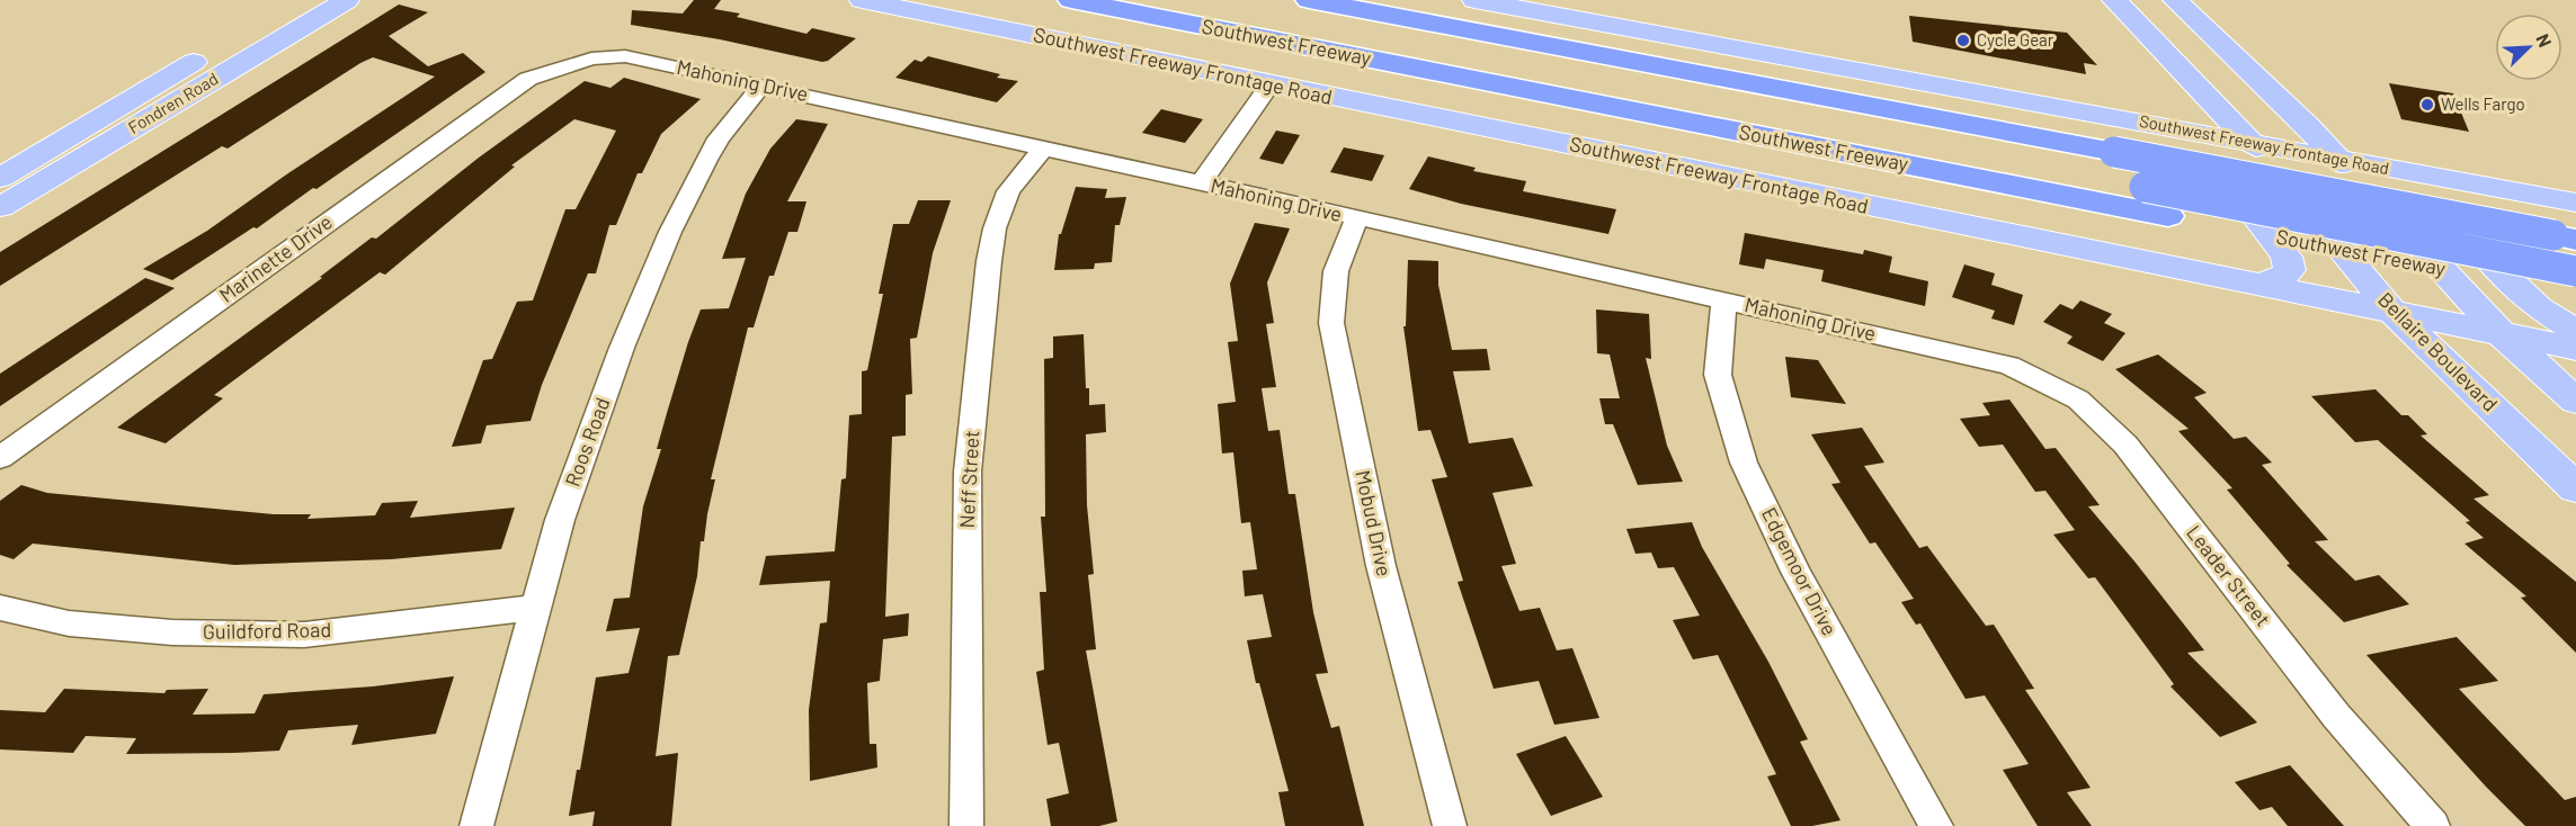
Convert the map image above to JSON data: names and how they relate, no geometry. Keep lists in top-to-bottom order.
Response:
{
  "streets": {
    "highway": ["Southwest Freeway"],
    "main road": ["Southwest Freeway Frontage Road", "Fondren Road", "Bellaire Boulevard"],
    "street": [
      "Mahoning Drive",
      "Marinette Drive",
      "Roos Road",
      "Neff Street",
      "Mobud Drive",
      "Edgemoor Drive",
      "Leader Street",
      "Guildford Road"
    ]
  },
  "crossings": [
    ["Southwest Freeway Frontage Road", "Bellaire Boulevard"],
    ["Mahoning Drive", "Marinette Drive"],
    ["Mahoning Drive", "Roos Road"],
    ["Mahoning Drive", "Neff Street"],
    ["Mahoning Drive", "Mobud Drive"],
    ["Mahoning Drive", "Edgemoor Drive"],
    ["Mahoning Drive", "Leader Street"],
    ["Roos Road", "Guildford Road"]
  ],
  "places": ["Cycle Gear", "Wells Fargo"],
  "north": "top right"
}
